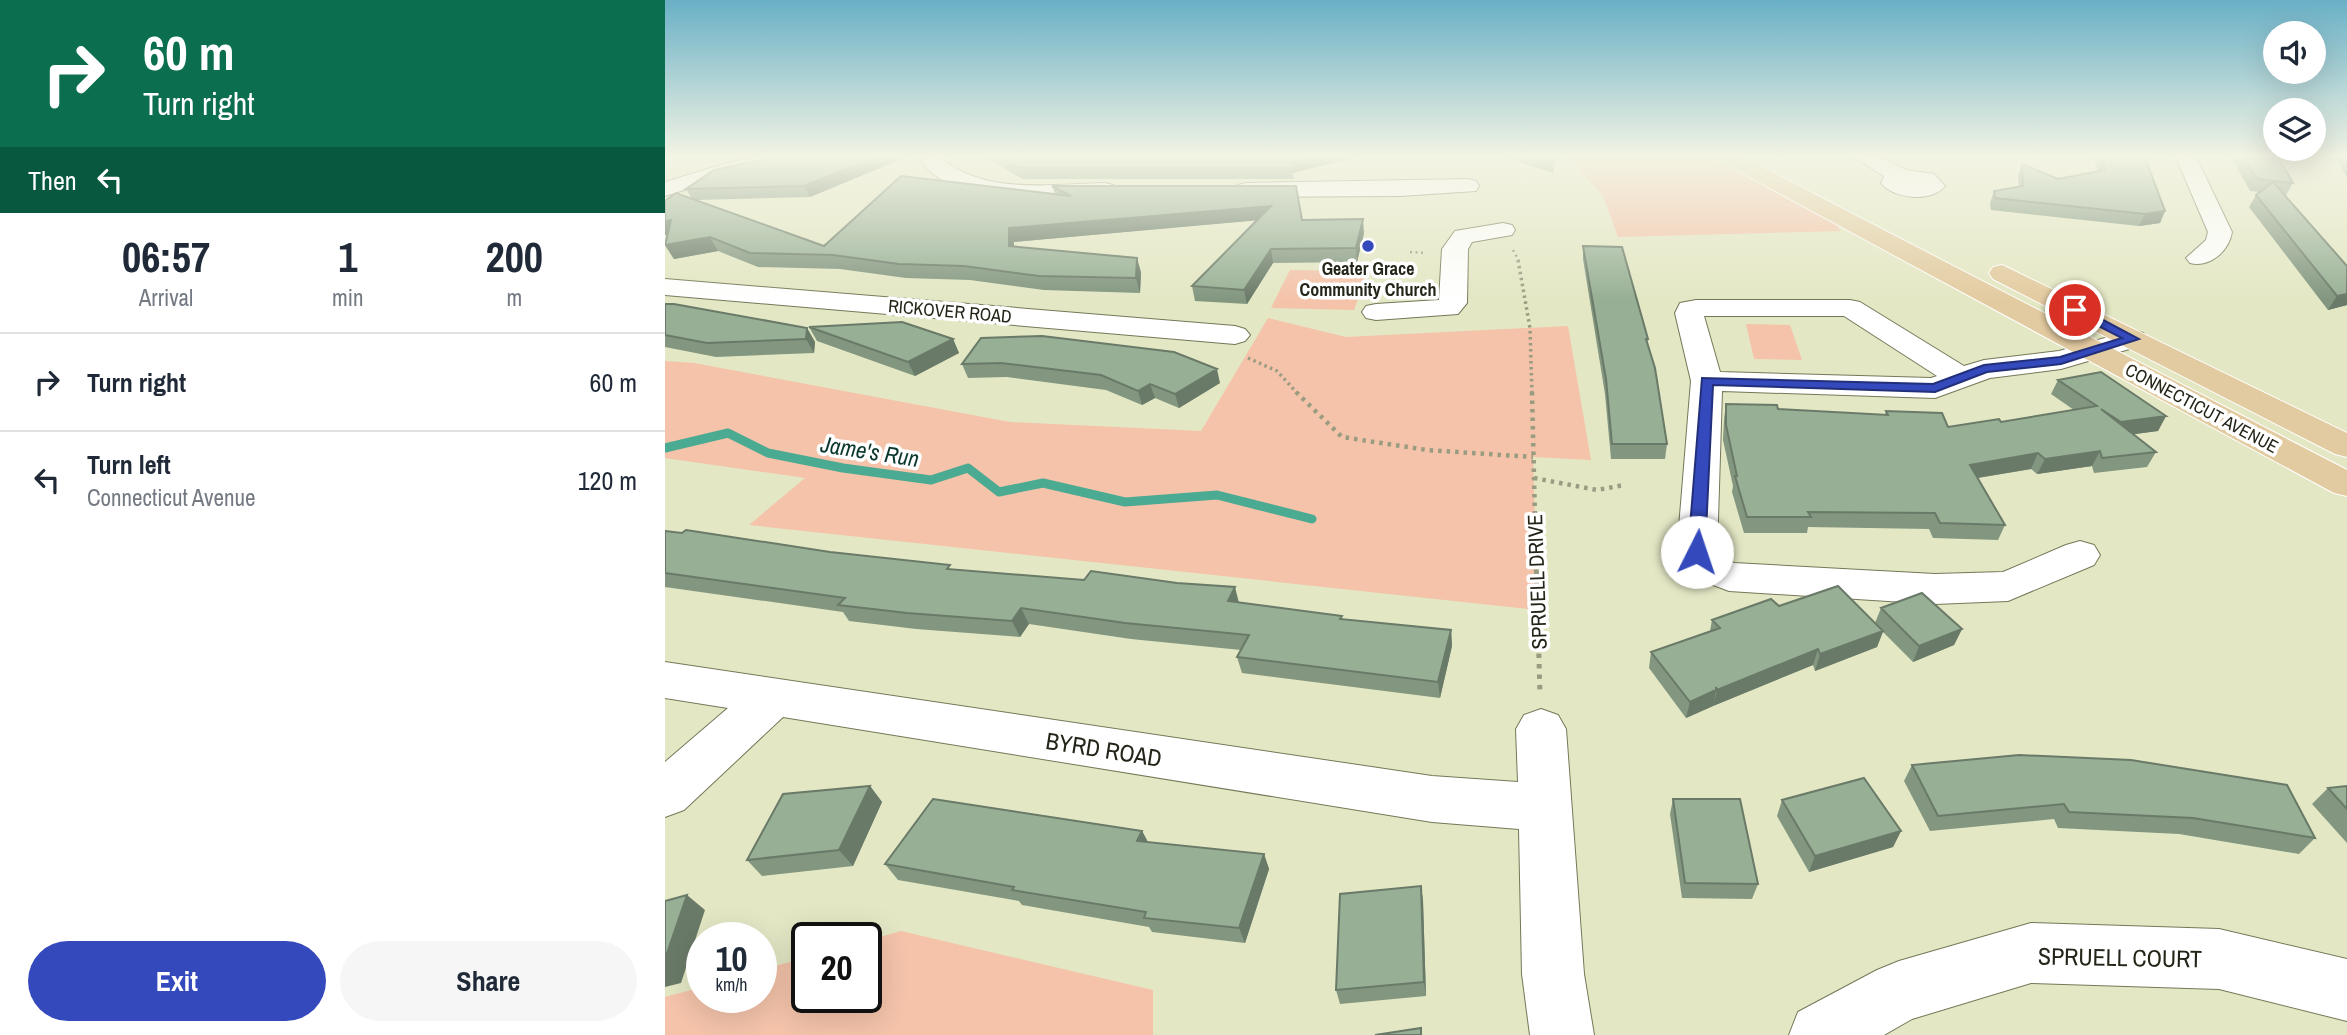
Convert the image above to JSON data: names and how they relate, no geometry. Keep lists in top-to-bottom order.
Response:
{
  "streets": {
    "main road": ["CONNECTICUT AVENUE"],
    "street": ["RICKOVER ROAD", "BYRD ROAD", "SPRUELL COURT"],
    "path": ["SPRUELL DRIVE"]
  },
  "water": ["Jame's Run"],
  "places": ["Geater Grace Community Church"],
  "page": {
    "turn": ["60 m", "Turn right"],
    "then": "Then",
    "eta": [
      "06:57",
      "Arrival",
      "1",
      "min",
      "200",
      "m"
    ],
    "list": [
      {
        "name": "Turn right",
        "value": "60 m"
      },
      {
        "name": "Turn left",
        "note": "Connecticut Avenue",
        "value": "120 m"
      }
    ],
    "speed": "10 km/h",
    "limit": "20",
    "buttons": ["Exit", "Share"]
  }
}
